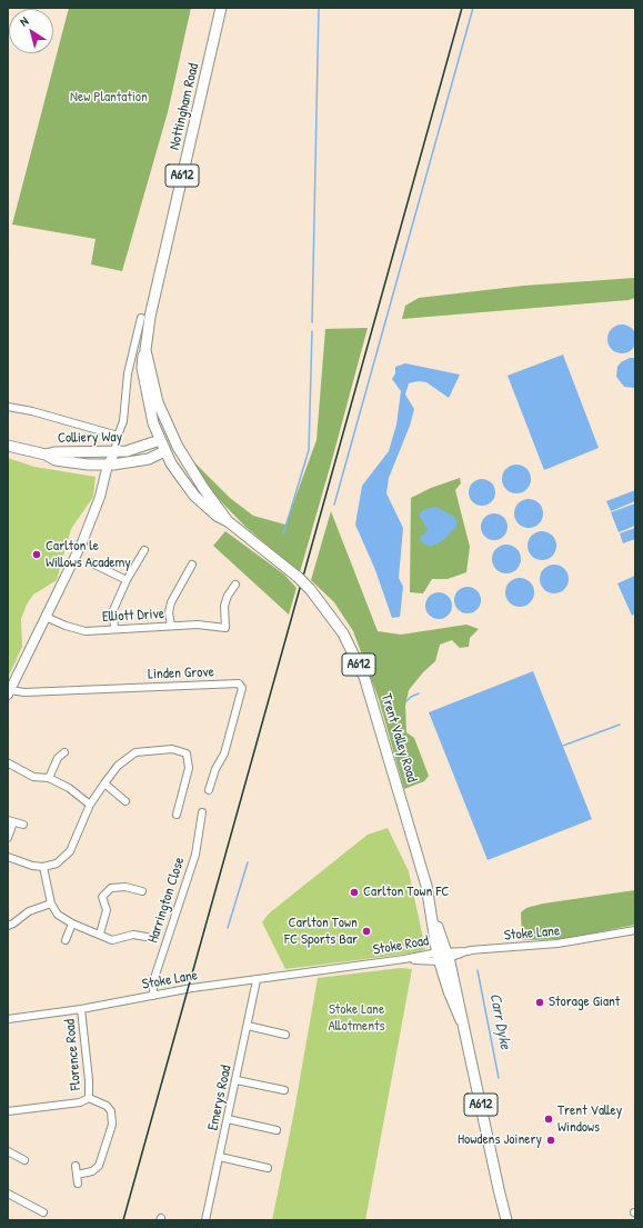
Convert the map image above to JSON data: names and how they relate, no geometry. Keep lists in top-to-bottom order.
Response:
{
  "streets": {
    "main road": [
      "Nottingham Road",
      "A612",
      "Colliery Way",
      "Trent Valley Road"
    ],
    "street": [
      "Elliott Drive",
      "Linden Grove",
      "Harrington Close",
      "Stoke Lane",
      "Stoke Road",
      "Florence Road",
      "Emerys Road"
    ]
  },
  "crossings": [
    ["Nottingham Road", "Trent Valley Road"],
    ["Colliery Way", "Trent Valley Road"],
    ["Trent Valley Road", "Stoke Road"],
    ["Harrington Close", "Stoke Lane"],
    ["Stoke Lane", "Stoke Road"],
    ["Stoke Lane", "Florence Road"],
    ["Stoke Lane", "Emerys Road"]
  ],
  "water": ["Carr Dyke"],
  "parks": ["New Plantation", "Stoke Lane Allotments"],
  "places": [
    "Carlton le Willows Academy",
    "Carlton Town FC",
    "Carlton Town FC Sports Bar",
    "Storage Giant",
    "Trent Valley Windows",
    "Howdens Joinery"
  ],
  "north": "top left"
}
